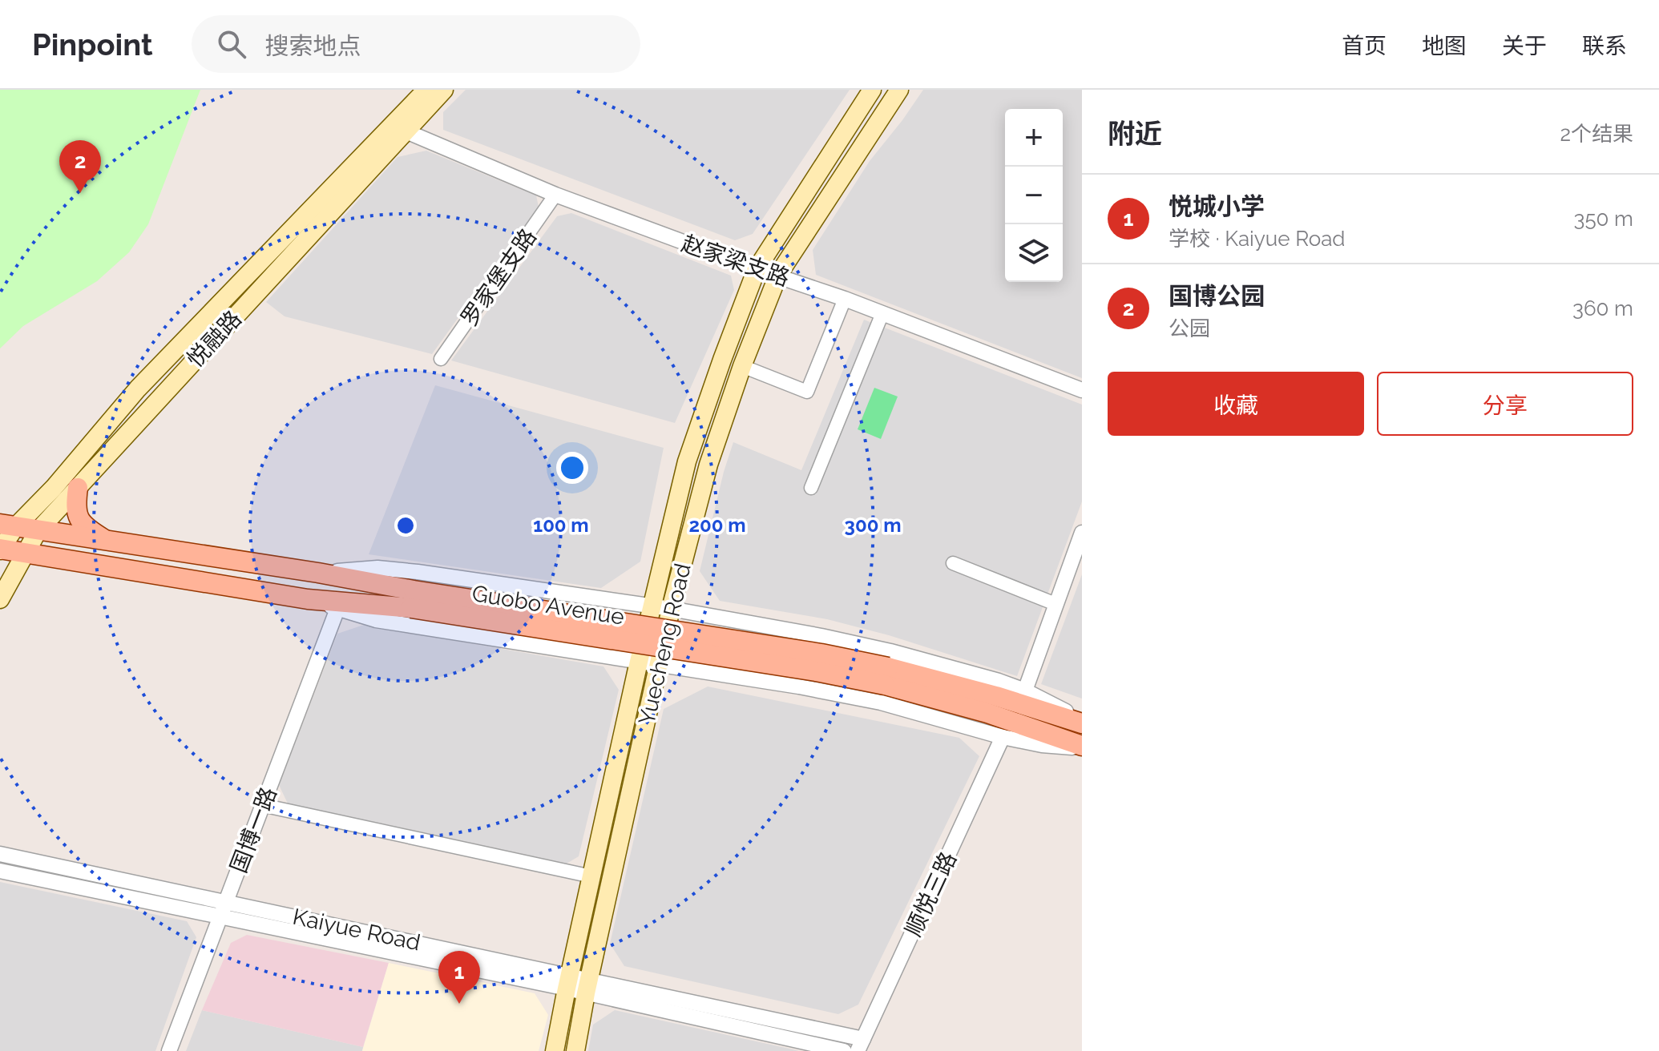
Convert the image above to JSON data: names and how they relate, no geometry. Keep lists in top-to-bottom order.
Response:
{
  "streets": {
    "main road": ["悦融路", "Guobo Avenue", "Yuecheng Road"],
    "street": [
      "赵家梁支路",
      "罗家堡支路",
      "国博一路",
      "顺悦三路",
      "Kaiyue Road"
    ]
  },
  "crossings": [
    ["赵家梁支路", "罗家堡支路"],
    ["赵家梁支路", "悦融路"],
    ["赵家梁支路", "Yuecheng Road"],
    ["悦融路", "Guobo Avenue"],
    ["Yuecheng Road", "Kaiyue Road"],
    ["国博一路", "Kaiyue Road"],
    ["顺悦三路", "Kaiyue Road"]
  ],
  "page": {
    "header": "Pinpoint",
    "search": "搜索地点",
    "nav": [
      "首页",
      "地图",
      "关于",
      "联系"
    ],
    "heading": ["附近", "2个结果"],
    "map_buttons": ["+", "−"],
    "pins": ["2", "1"],
    "list": [
      {
        "mark": "1",
        "name": "悦城小学",
        "note": "学校 · Kaiyue Road",
        "value": "350 m"
      },
      {
        "mark": "2",
        "name": "国博公园",
        "note": "公园",
        "value": "360 m"
      }
    ],
    "buttons": ["收藏", "分享"]
  },
  "rings": ["100 m", "200 m", "300 m"]
}
